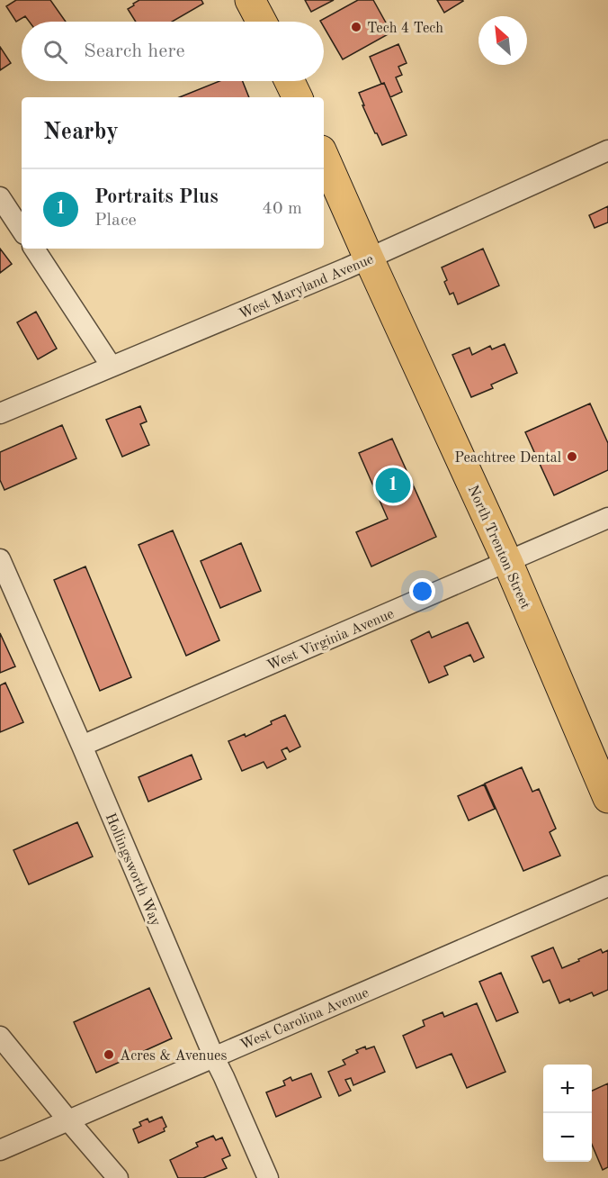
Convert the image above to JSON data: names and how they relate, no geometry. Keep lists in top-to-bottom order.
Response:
{
  "streets": {
    "highway": ["North Trenton Street"],
    "street": [
      "West Maryland Avenue",
      "West Virginia Avenue",
      "Hollingsworth Way",
      "West Carolina Avenue"
    ]
  },
  "crossings": [
    ["West Maryland Avenue", "North Trenton Street"],
    ["North Trenton Street", "West Virginia Avenue"],
    ["West Virginia Avenue", "Hollingsworth Way"],
    ["Hollingsworth Way", "West Carolina Avenue"]
  ],
  "places": ["Tech 4 Tech", "Peachtree Dental", "Acres & Avenues"],
  "north": "top left",
  "page": {
    "search": "Search here",
    "heading": "Nearby",
    "list": [
      {
        "mark": "1",
        "name": "Portraits Plus",
        "note": "Place",
        "value": "40 m"
      }
    ],
    "pins": "1",
    "map_buttons": ["+", "−"]
  }
}
